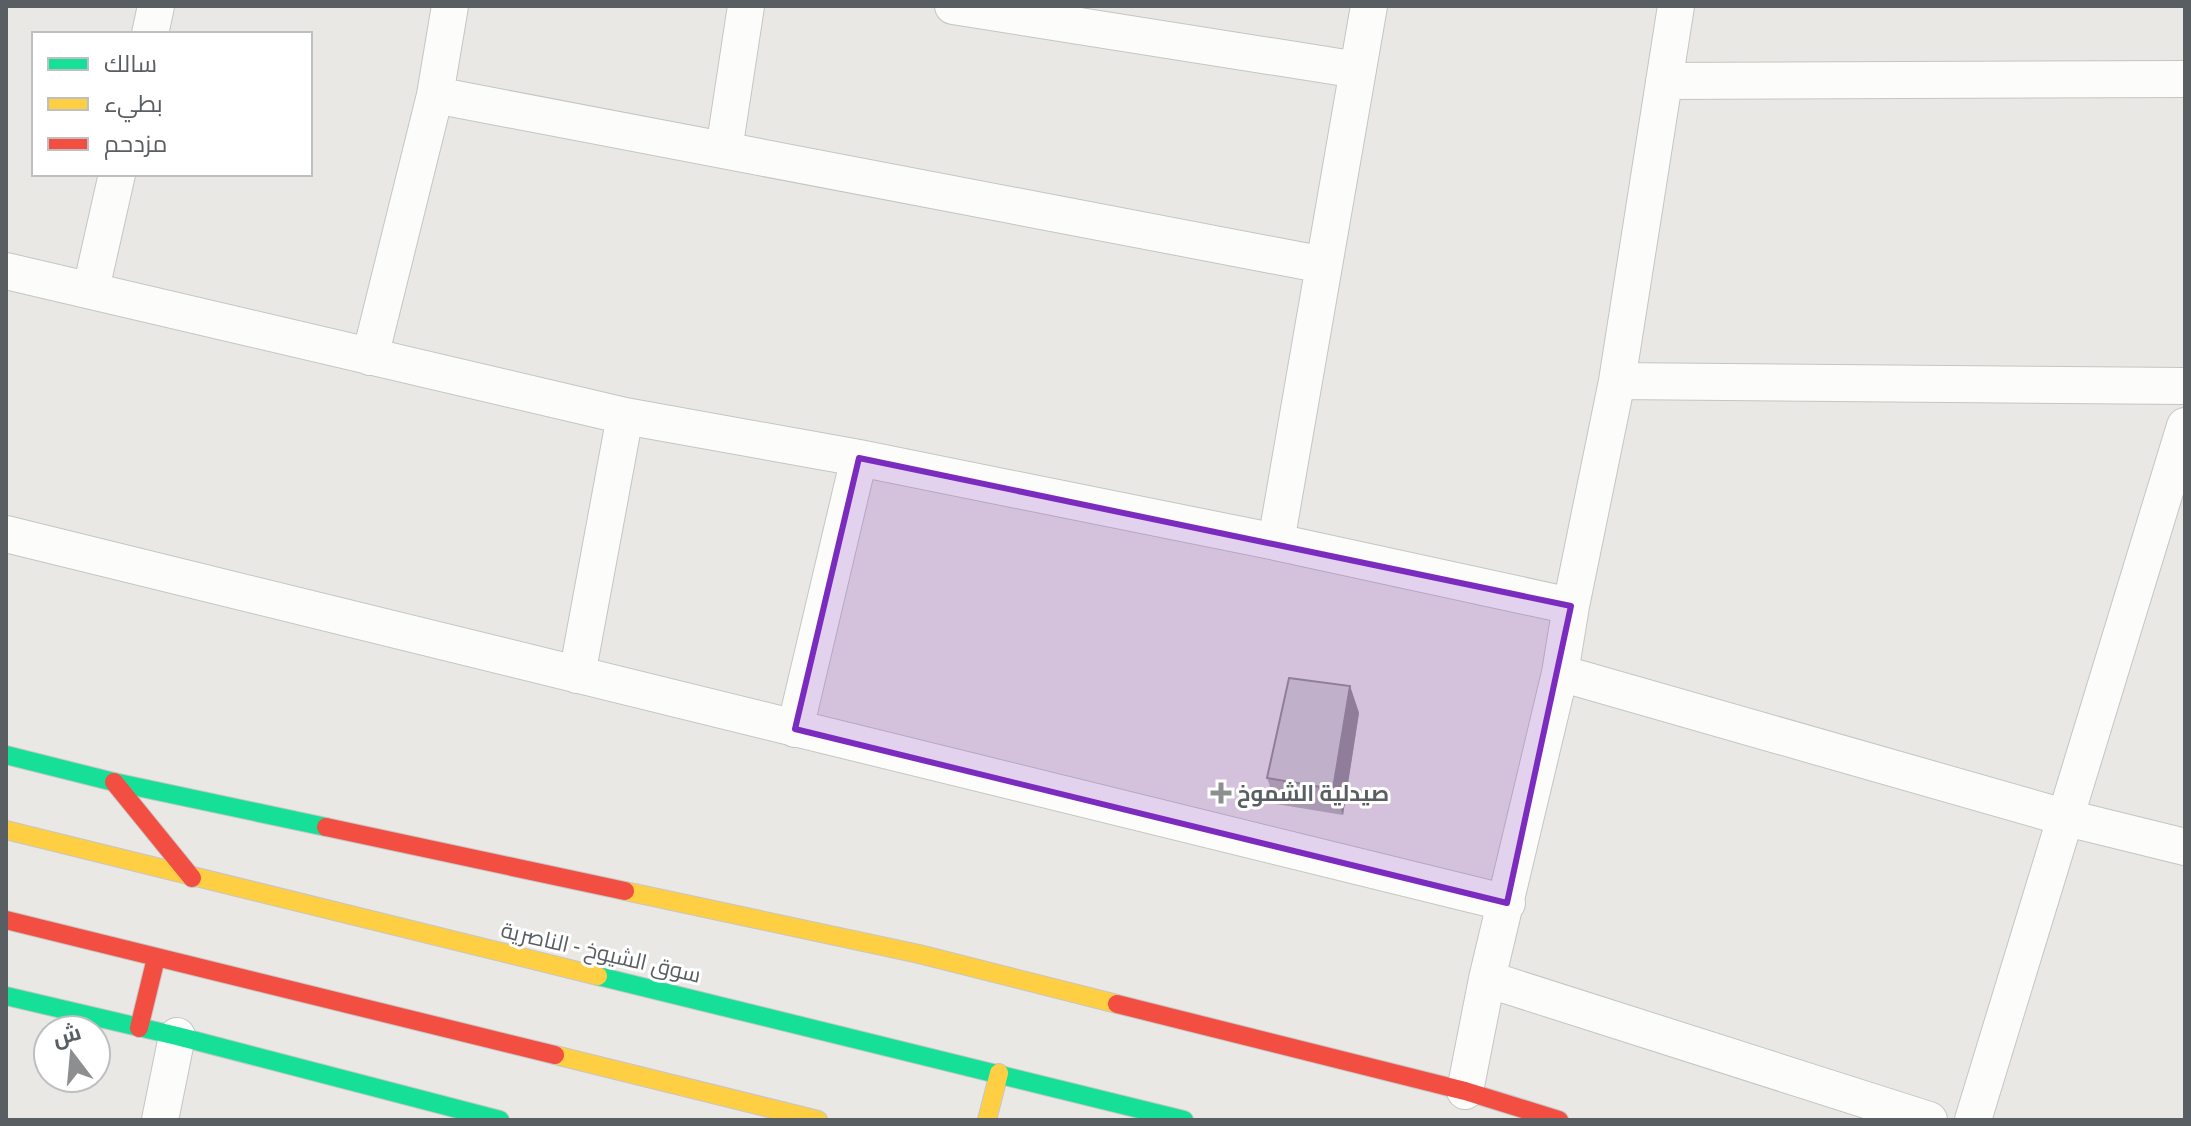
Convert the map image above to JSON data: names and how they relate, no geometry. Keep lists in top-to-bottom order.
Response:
{
  "streets": {
    "main road": ["سوق الشيوخ - الناصرية"]
  },
  "places": {
    "health": ["صيدلية الشموخ"]
  },
  "legend": ["سالك", "بطيء", "مزدحم"],
  "north": "top"
}
